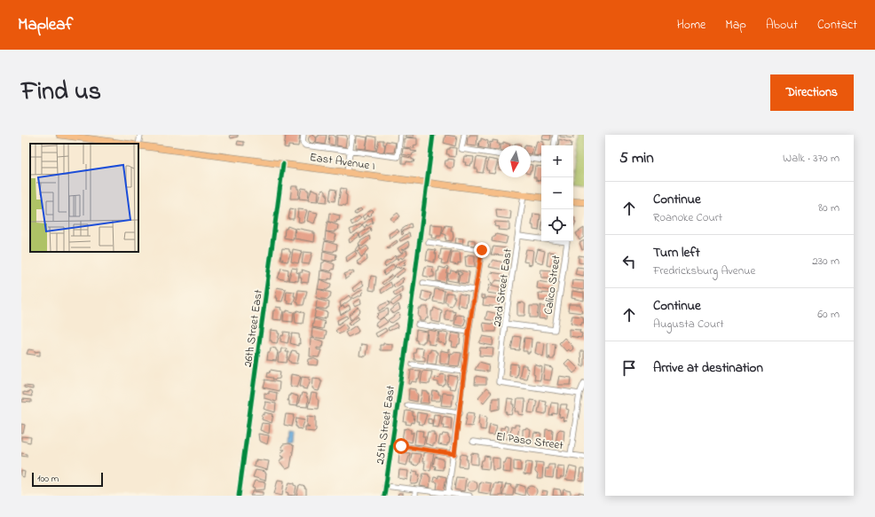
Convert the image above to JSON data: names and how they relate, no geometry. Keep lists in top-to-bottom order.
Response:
{
  "streets": {
    "main road": ["East Avenue I"],
    "street": [
      "Calico Street",
      "23rd Street East",
      "26th Street East",
      "25th Street East",
      "El Paso Street"
    ]
  },
  "crossings": [
    ["East Avenue I", "23rd Street East"],
    ["East Avenue I", "26th Street East"],
    ["East Avenue I", "25th Street East"],
    ["Calico Street", "23rd Street East"]
  ],
  "scale_bar": "100 m",
  "north": "bottom",
  "page": {
    "header": "Mapleaf",
    "nav": [
      "Home",
      "Map",
      "About",
      "Contact"
    ],
    "title": "Find us",
    "buttons": "Directions",
    "heading": ["5 min", "Walk · 370 m"],
    "map_buttons": ["+", "−"],
    "list": [
      ["Continue", "Roanoke Court", "80 m"],
      ["Turn left", "Fredricksburg Avenue", "230 m"],
      ["Continue", "Augusta Court", "60 m"],
      "Arrive at destination"
    ],
    "scale": "100 m"
  }
}
